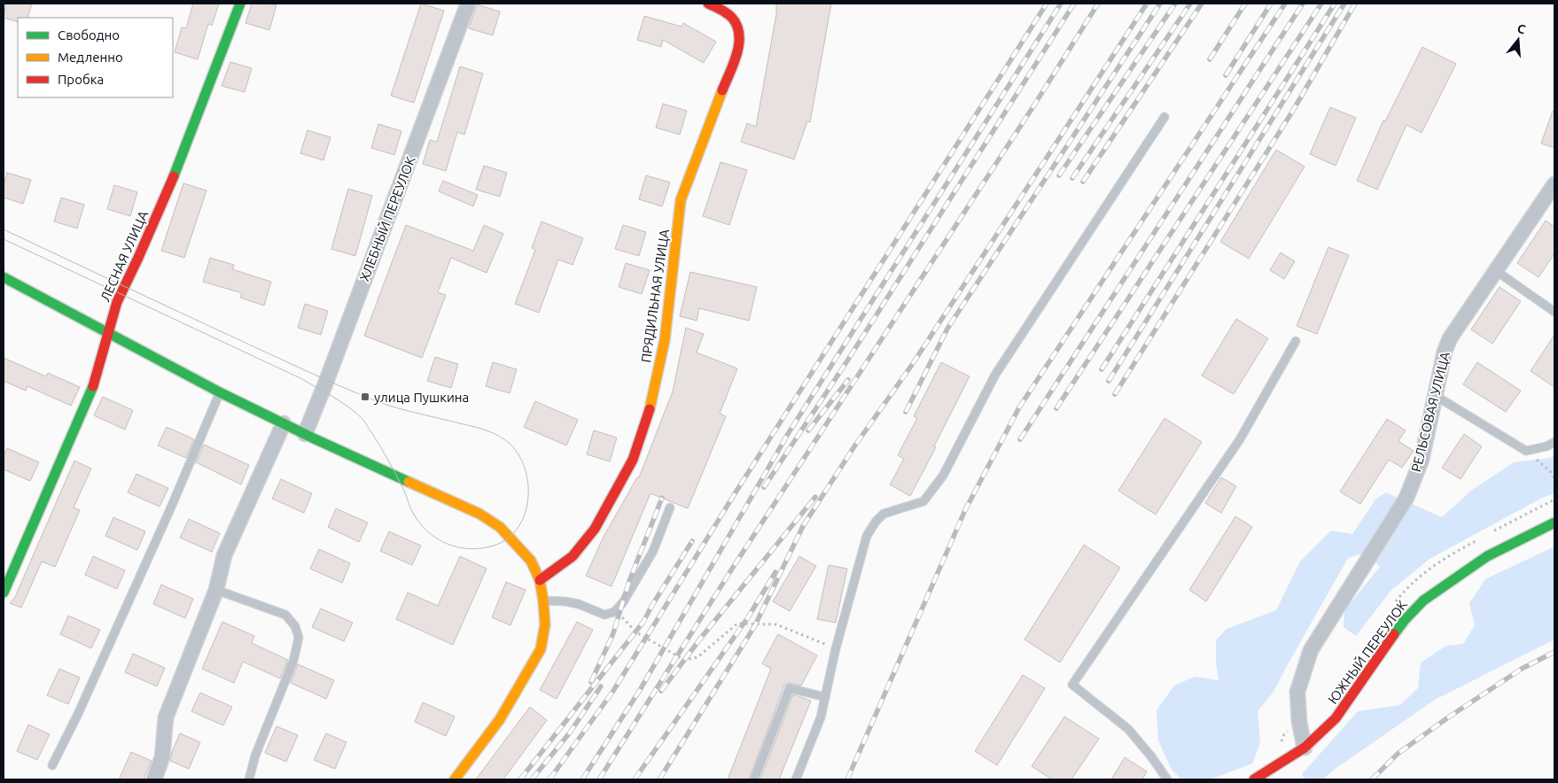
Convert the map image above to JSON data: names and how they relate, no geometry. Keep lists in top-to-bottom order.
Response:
{
  "streets": {
    "street": [
      "ХЛЕБНЫЙ ПЕРЕУЛОК",
      "ЛЕСНАЯ УЛИЦА",
      "ПРЯДИЛЬНАЯ УЛИЦА",
      "РЕЛЬСОВАЯ УЛИЦА",
      "ЮЖНЫЙ ПЕРЕУЛОК"
    ]
  },
  "crossings": [
    ["РЕЛЬСОВАЯ УЛИЦА", "ЮЖНЫЙ ПЕРЕУЛОК"]
  ],
  "places": {
    "transit": ["улица Пушкина"]
  },
  "legend": ["Свободно", "Медленно", "Пробка"],
  "north": "top"
}
